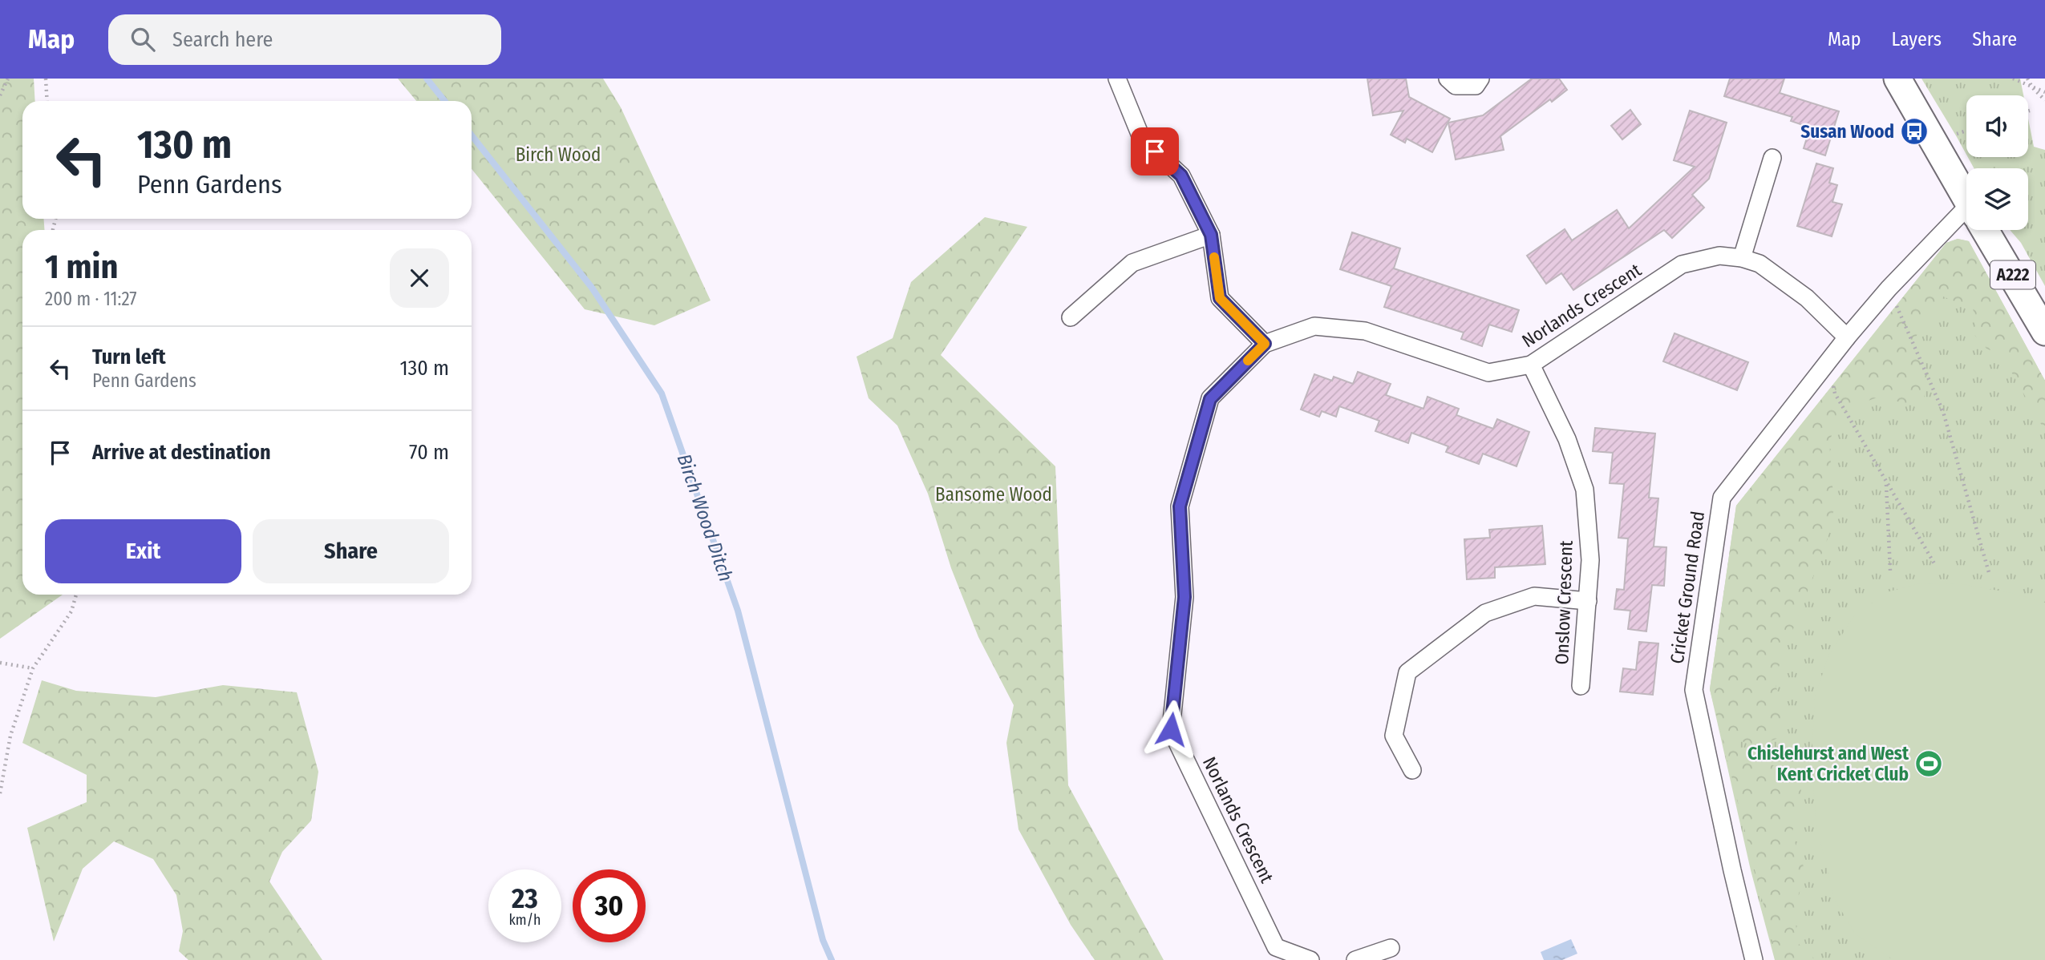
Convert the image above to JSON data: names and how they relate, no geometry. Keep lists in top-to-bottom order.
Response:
{
  "streets": {
    "main road": ["A222"],
    "street": ["Norlands Crescent", "Cricket Ground Road", "Onslow Crescent"]
  },
  "crossings": [
    ["Norlands Crescent", "Cricket Ground Road"],
    ["Norlands Crescent", "Onslow Crescent"]
  ],
  "water": ["Birch Wood Ditch"],
  "parks": ["Birch Wood", "Bansome Wood"],
  "places": {
    "bus stop": ["Susan Wood"],
    "sports": ["Chislehurst and West Kent Cricket Club"]
  },
  "page": {
    "header": "Map",
    "search": "Search here",
    "nav": ["Map", "Layers", "Share"],
    "turn": ["130 m", "Penn Gardens"],
    "heading": ["1 min", "200 m · 11:27"],
    "list": [
      {
        "name": "Turn left",
        "note": "Penn Gardens",
        "value": "130 m"
      },
      {
        "name": "Arrive at destination",
        "value": "70 m"
      }
    ],
    "buttons": ["Exit", "Share"],
    "speed": "23 km/h",
    "limit": "30"
  }
}
